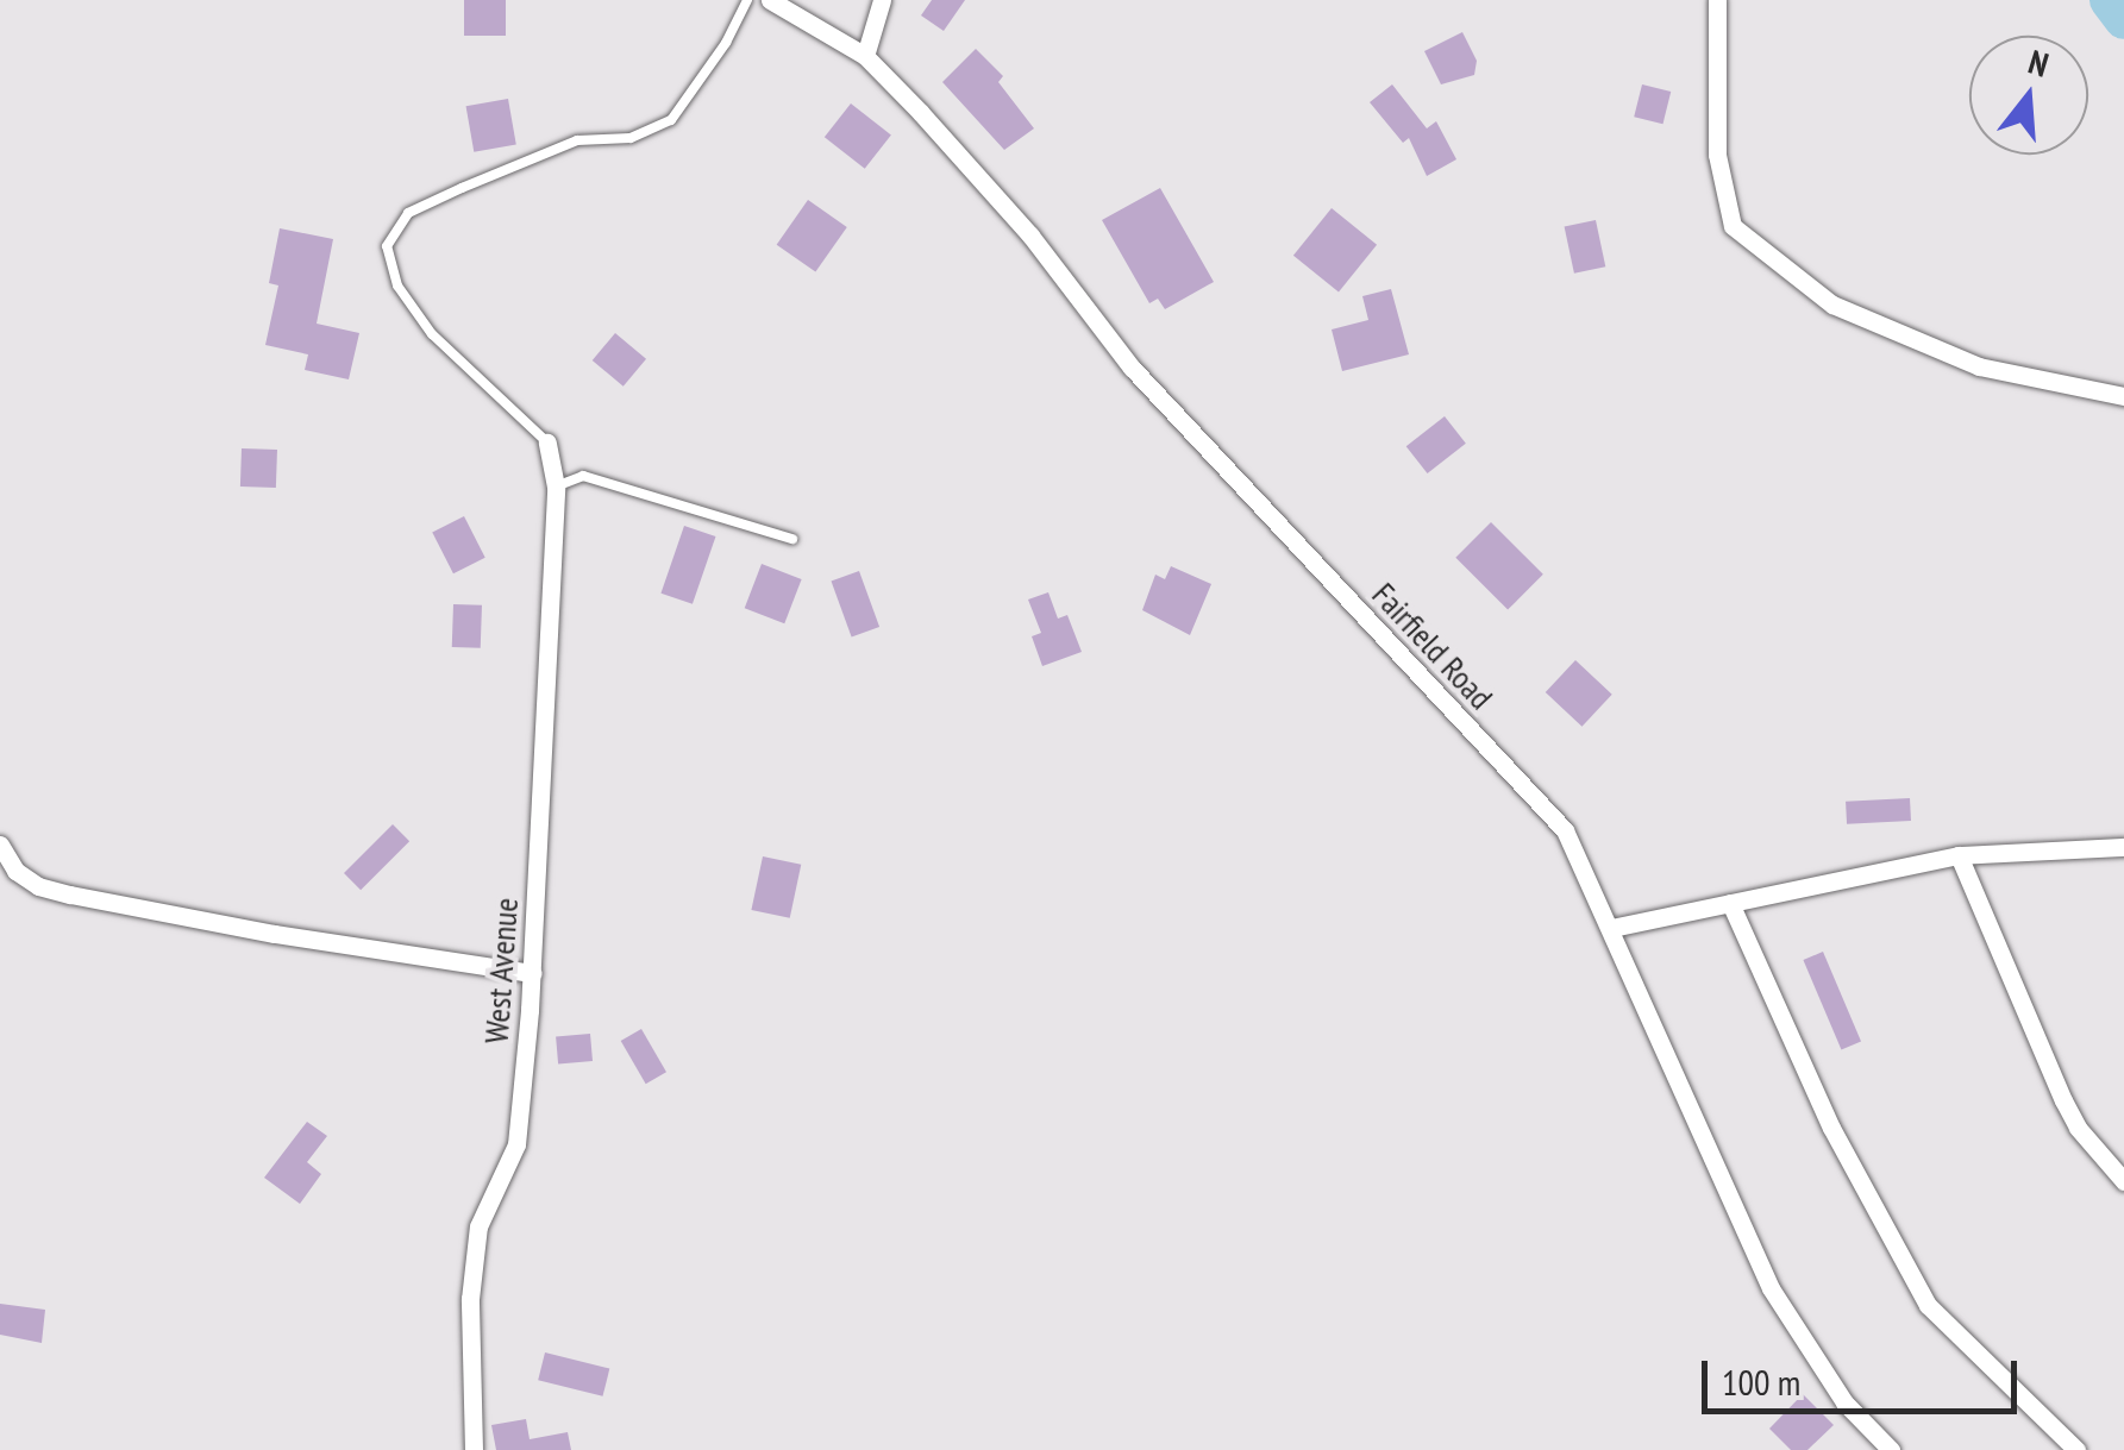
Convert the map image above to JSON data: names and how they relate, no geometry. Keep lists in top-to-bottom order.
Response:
{
  "streets": {
    "street": ["Fairfield Road", "West Avenue"]
  },
  "scale_bar": "100 m",
  "north": "top"
}
